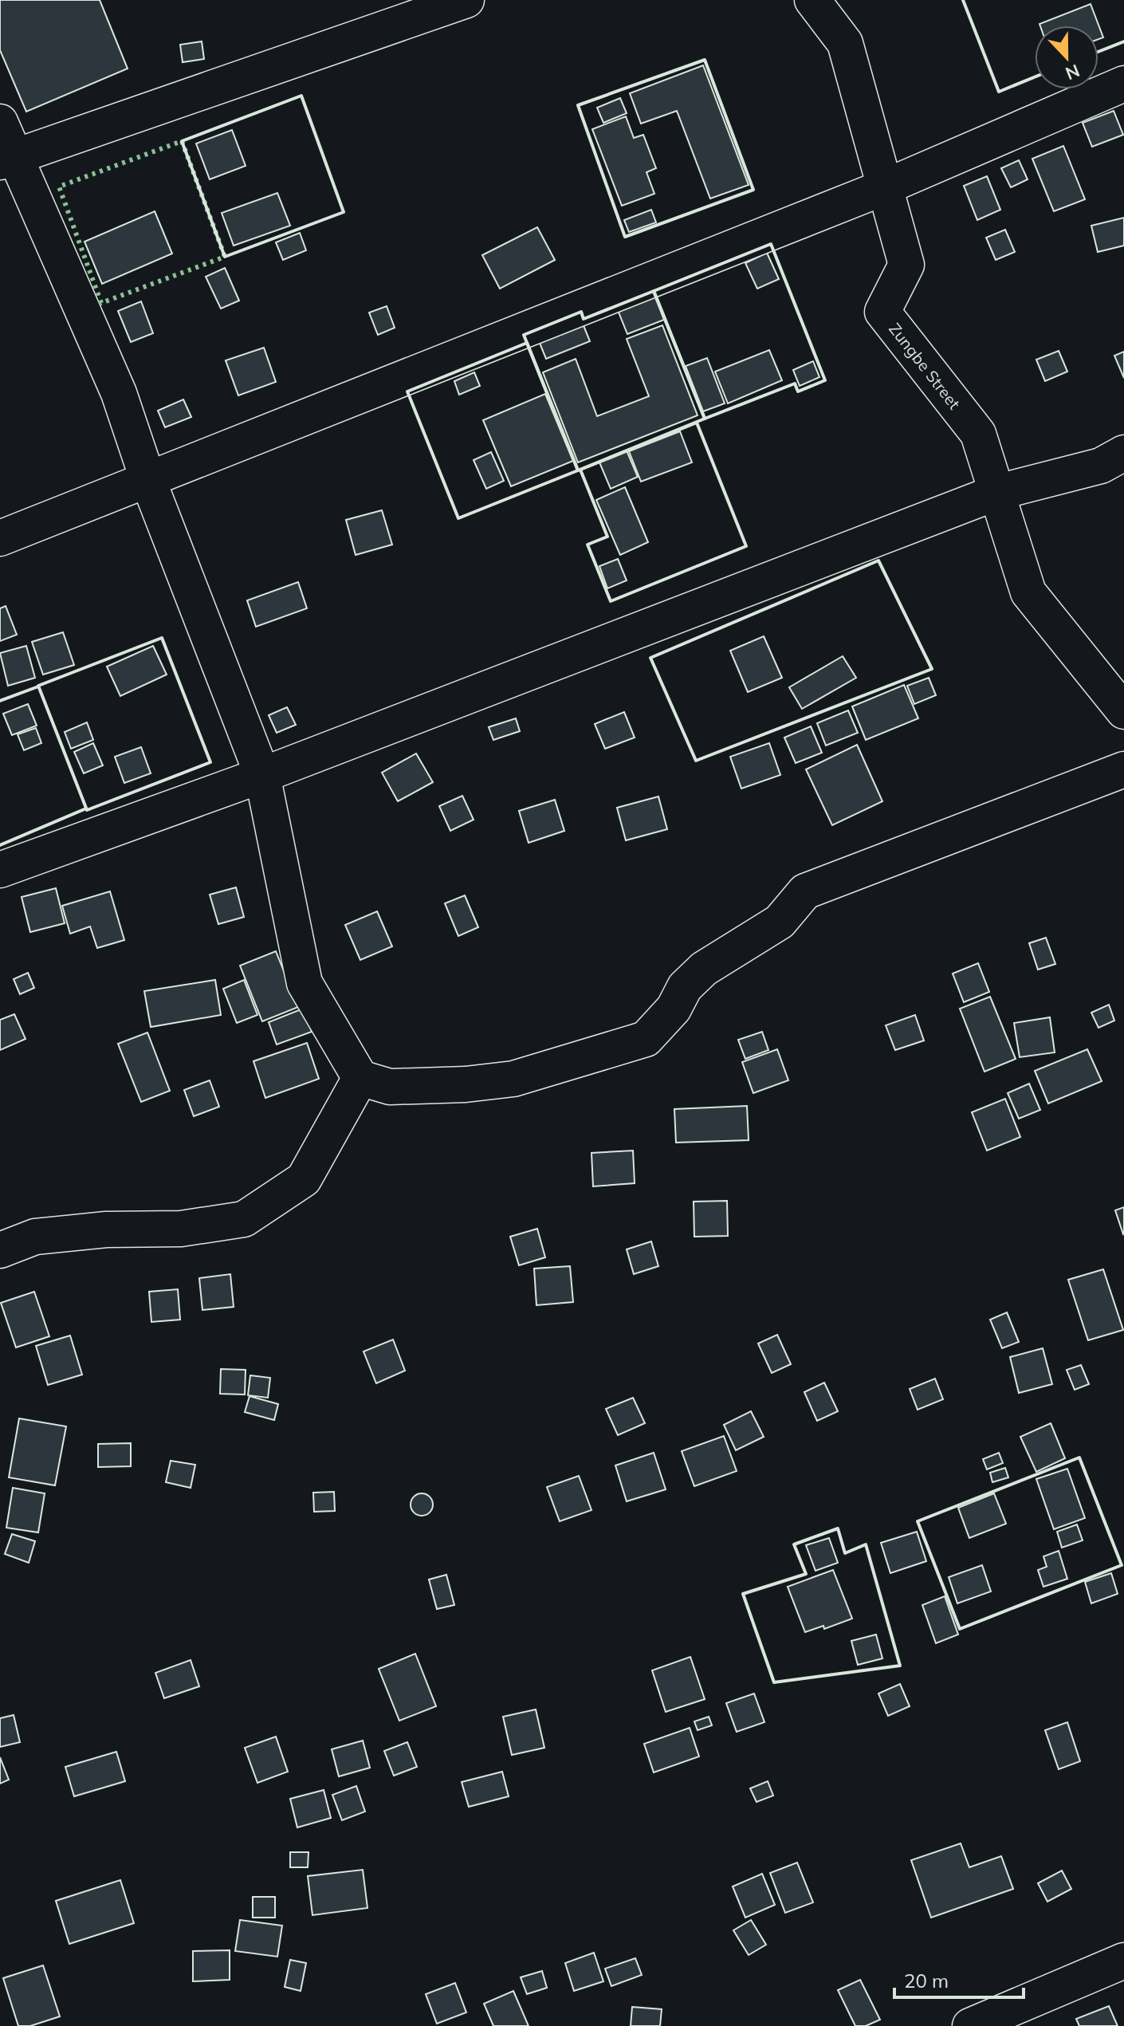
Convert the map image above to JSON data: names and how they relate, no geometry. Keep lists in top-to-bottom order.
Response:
{
  "streets": {
    "street": ["Zungbe Street"]
  },
  "scale_bar": "20 m",
  "north": "bottom"
}
